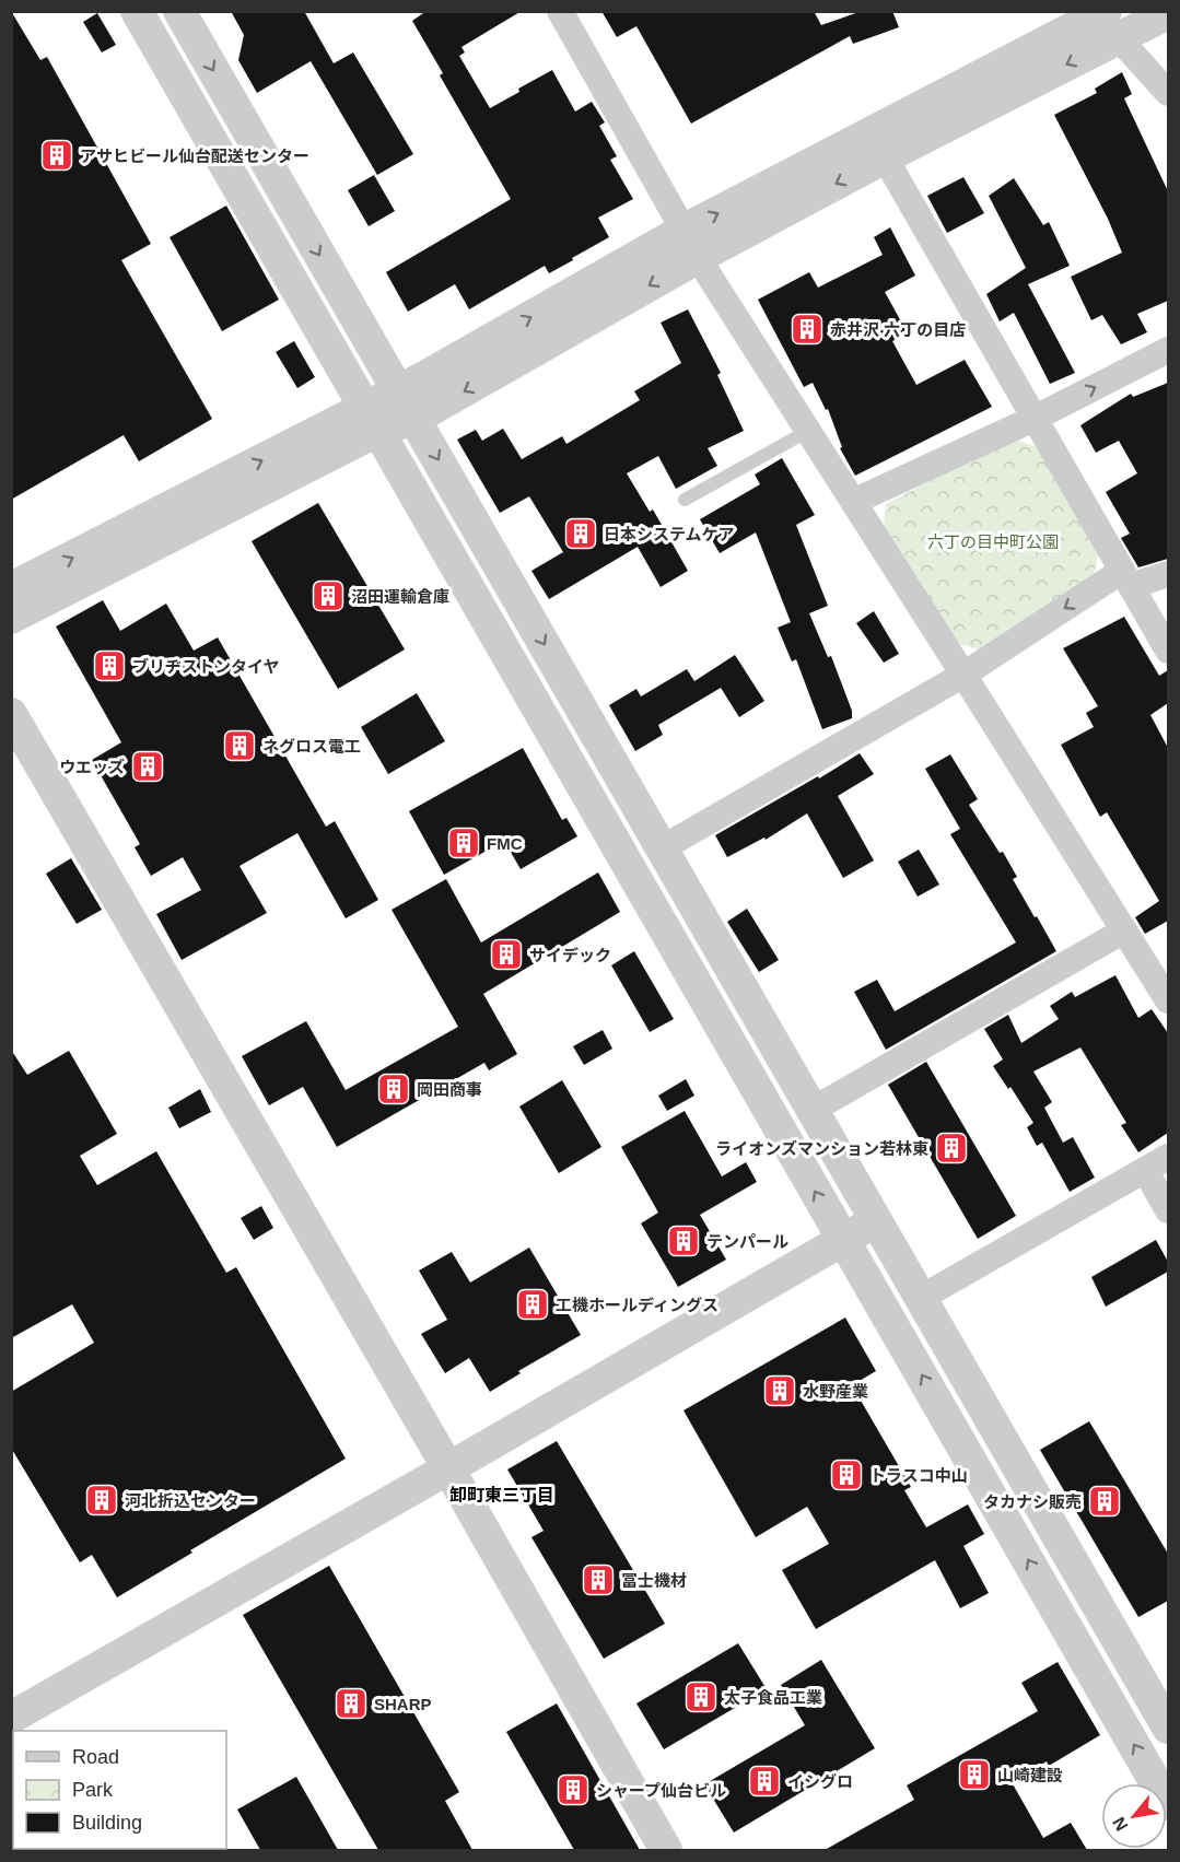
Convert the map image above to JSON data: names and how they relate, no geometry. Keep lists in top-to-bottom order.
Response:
{
  "districts": ["卸町東三丁目"],
  "parks": ["六丁の目中町公園"],
  "places": {
    "building": [
      "アサヒビール仙台配送センター",
      "赤井沢 六丁の目店",
      "日本システムケア",
      "沼田運輸倉庫",
      "ブリヂストンタイヤ",
      "ネグロス電工",
      "ウエッズ",
      "FMC",
      "サイデック",
      "岡田商事",
      "ライオンズマンション若林東",
      "テンパール",
      "工機ホールディングス",
      "水野産業",
      "トラスコ中山",
      "河北折込センター",
      "タカナシ販売",
      "冨士機材",
      "太子食品工業",
      "SHARP",
      "山崎建設",
      "イシグロ",
      "シャープ仙台ビル"
    ]
  },
  "legend": ["Road", "Park", "Building"],
  "north": "bottom left"
}
